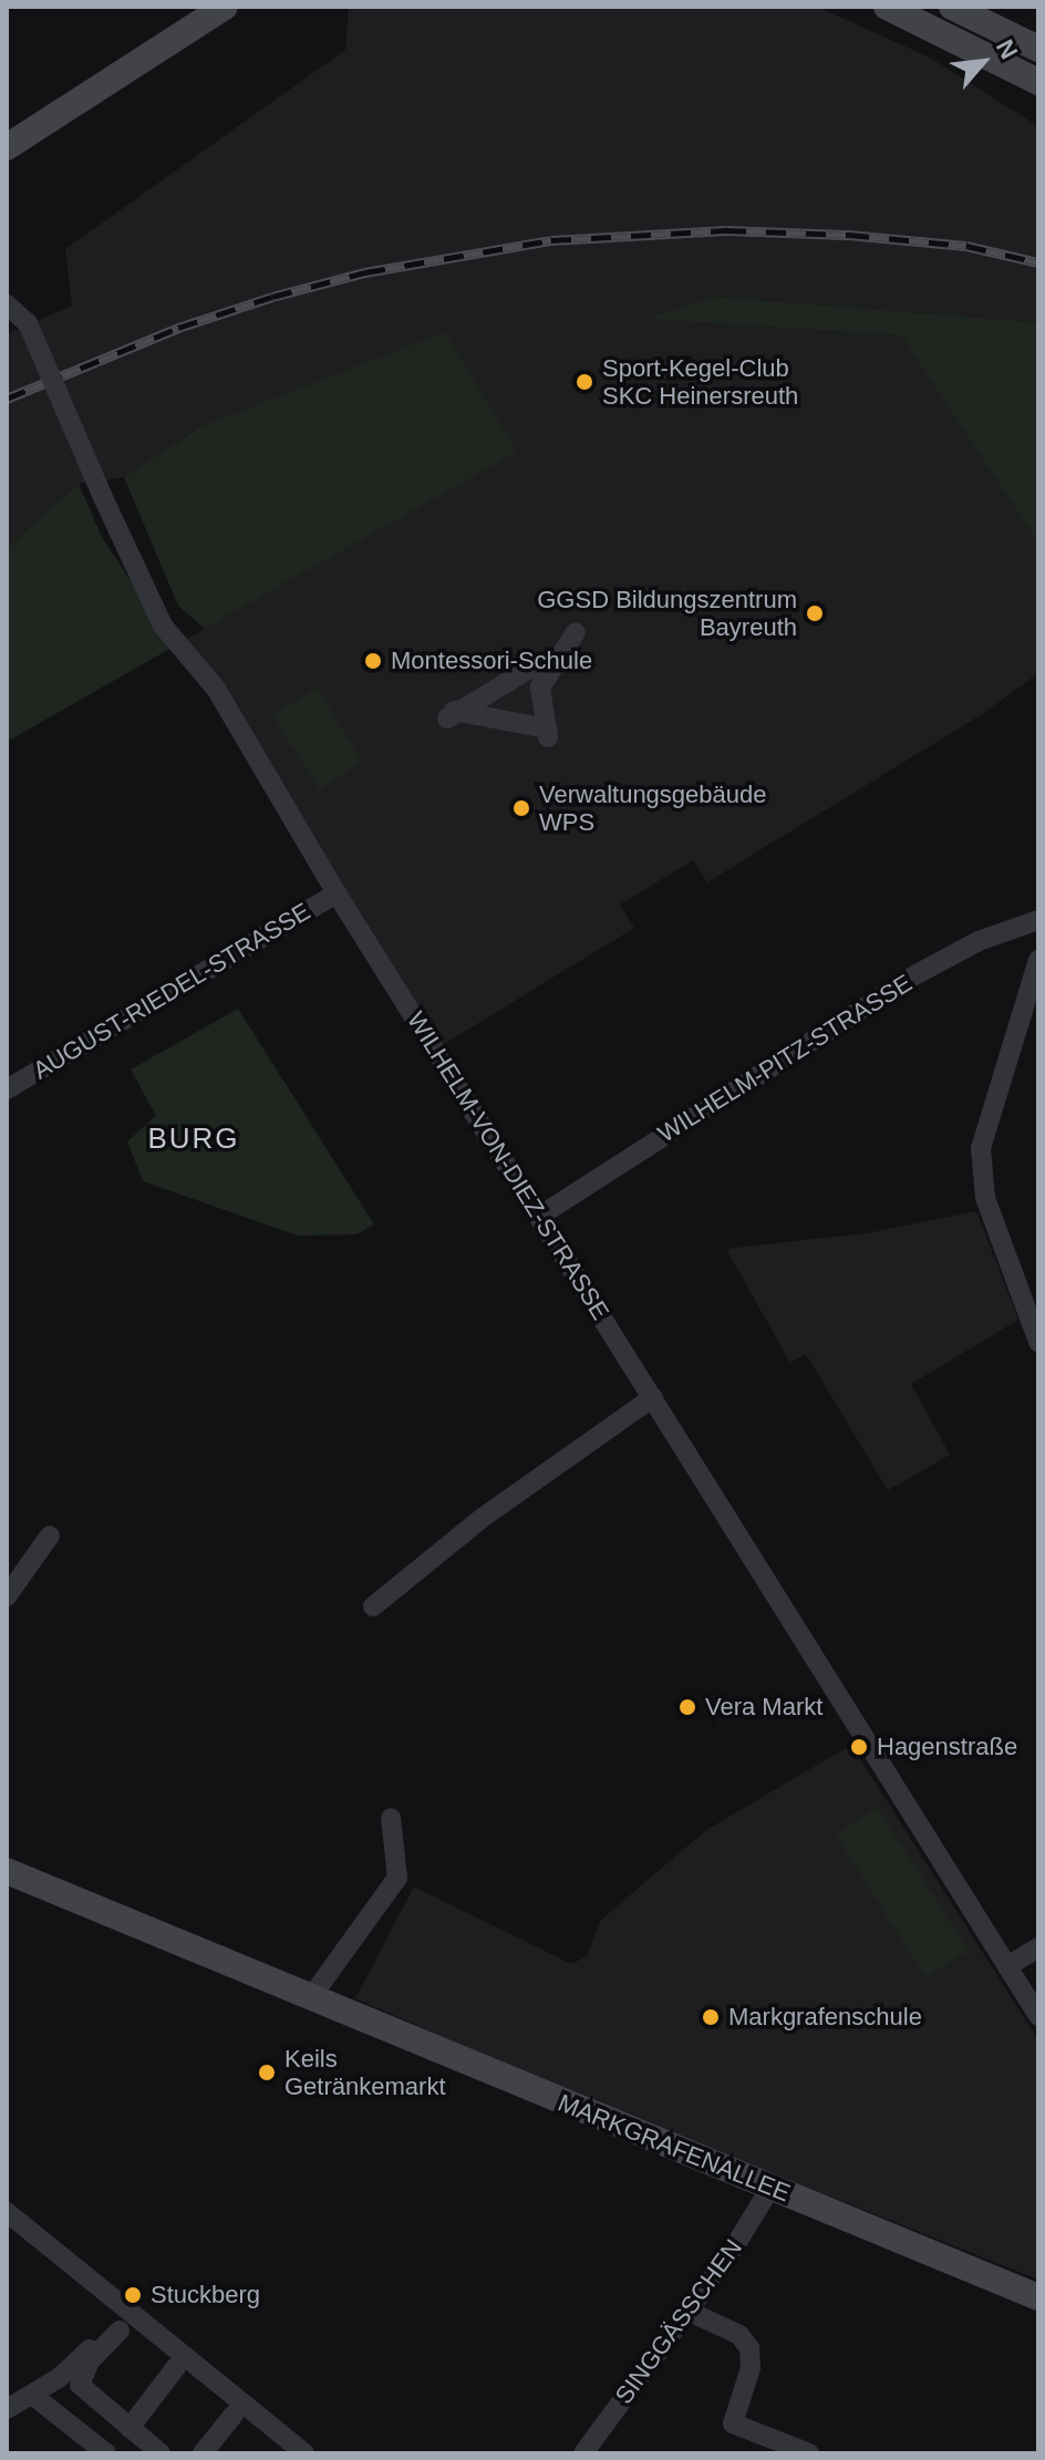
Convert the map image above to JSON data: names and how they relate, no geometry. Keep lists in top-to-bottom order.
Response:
{
  "streets": {
    "street": [
      "AUGUST-RIEDEL-STRASSE",
      "WILHELM-PITZ-STRASSE",
      "WILHELM-VON-DIEZ-STRASSE",
      "MARKGRAFENALLEE",
      "SINGGÄSSCHEN"
    ]
  },
  "crossings": [
    ["AUGUST-RIEDEL-STRASSE", "WILHELM-VON-DIEZ-STRASSE"],
    ["WILHELM-PITZ-STRASSE", "WILHELM-VON-DIEZ-STRASSE"],
    ["MARKGRAFENALLEE", "SINGGÄSSCHEN"]
  ],
  "districts": ["BURG"],
  "places": [
    "Sport-Kegel-Club SKC Heinersreuth",
    "GGSD Bildungszentrum Bayreuth",
    "Montessori-Schule",
    "Verwaltungsgebäude WPS",
    "Vera Markt",
    "Hagenstraße",
    "Markgrafenschule",
    "Keils Getränkemarkt",
    "Stuckberg"
  ],
  "north": "top right"
}
